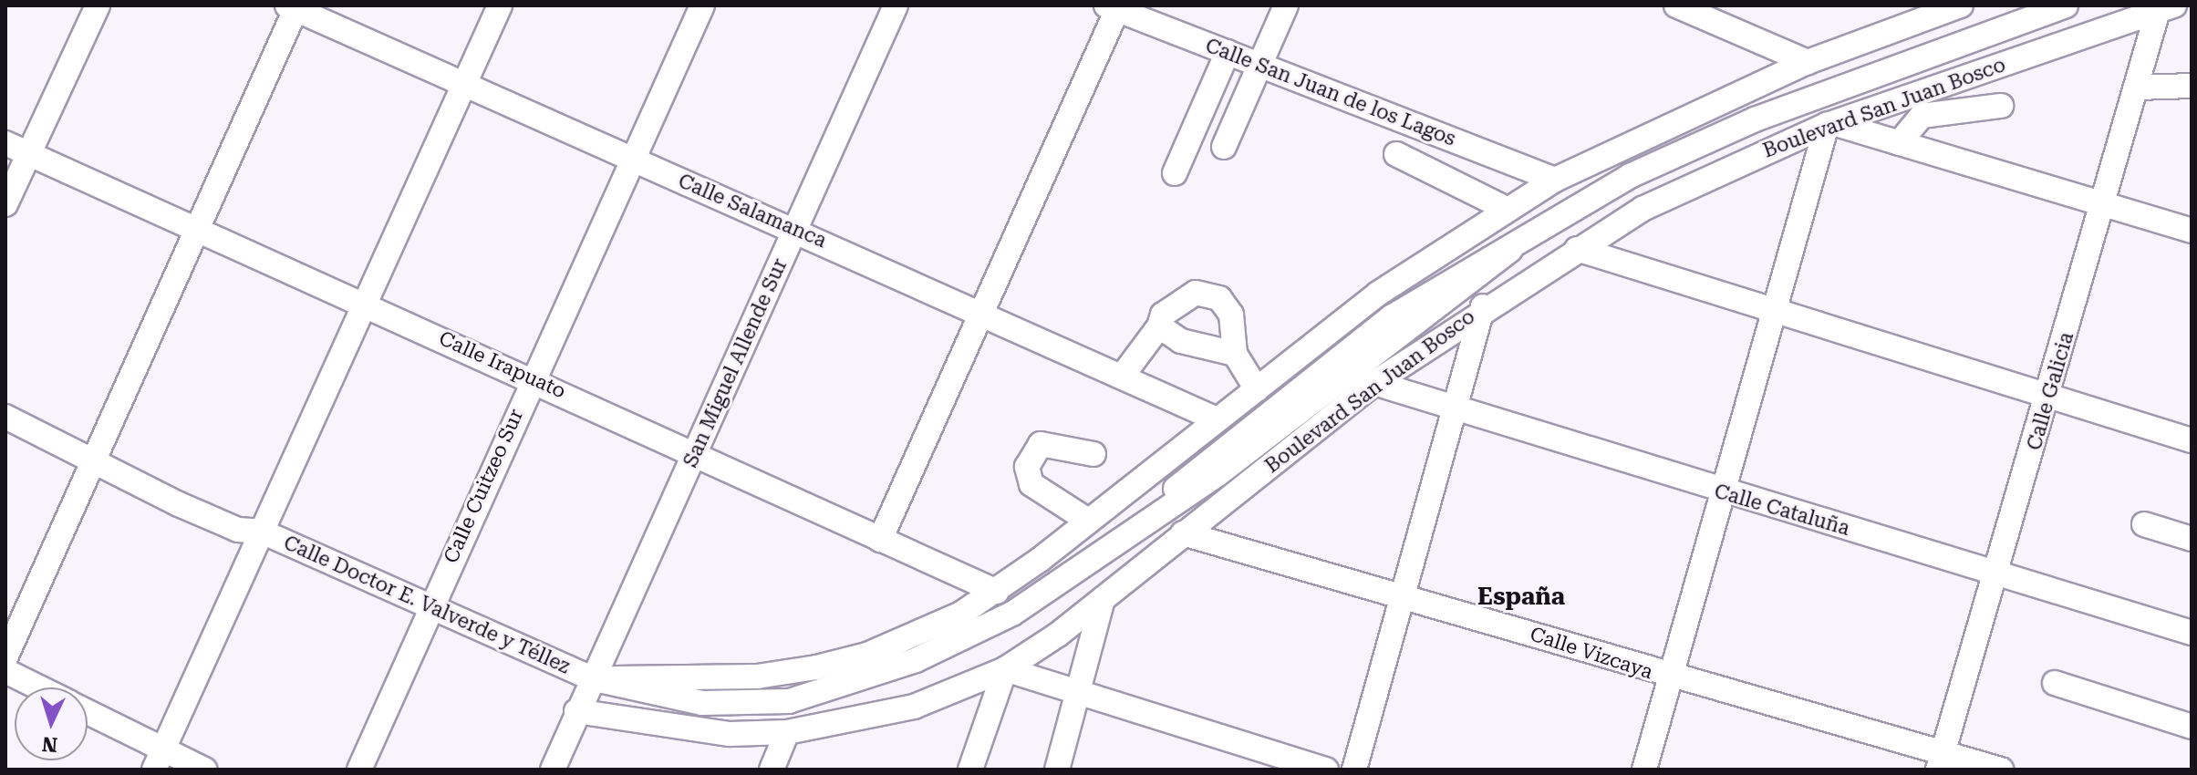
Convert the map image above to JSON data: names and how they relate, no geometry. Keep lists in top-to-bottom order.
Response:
{
  "streets": {
    "street": [
      "Calle San Juan de los Lagos",
      "Boulevard San Juan Bosco",
      "Calle Salamanca",
      "San Miguel Allende Sur",
      "Calle Irapuato",
      "Calle Galicia",
      "Calle Cuitzeo Sur",
      "Calle Cataluña",
      "Calle Doctor E. Valverde y Téllez",
      "Calle Vizcaya"
    ]
  },
  "crossings": [
    ["Boulevard San Juan Bosco", "San Miguel Allende Sur"],
    ["Boulevard San Juan Bosco", "Calle Galicia"],
    ["Boulevard San Juan Bosco", "Calle Cataluña"],
    ["Boulevard San Juan Bosco", "Calle Vizcaya"],
    ["Calle Salamanca", "San Miguel Allende Sur"],
    ["Calle Salamanca", "Calle Cuitzeo Sur"],
    ["San Miguel Allende Sur", "Calle Irapuato"],
    ["San Miguel Allende Sur", "Calle Doctor E. Valverde y Téllez"],
    ["Calle Irapuato", "Calle Cuitzeo Sur"],
    ["Calle Galicia", "Calle Cataluña"],
    ["Calle Galicia", "Calle Vizcaya"],
    ["Calle Cuitzeo Sur", "Calle Doctor E. Valverde y Téllez"]
  ],
  "districts": ["España"],
  "north": "bottom"
}
